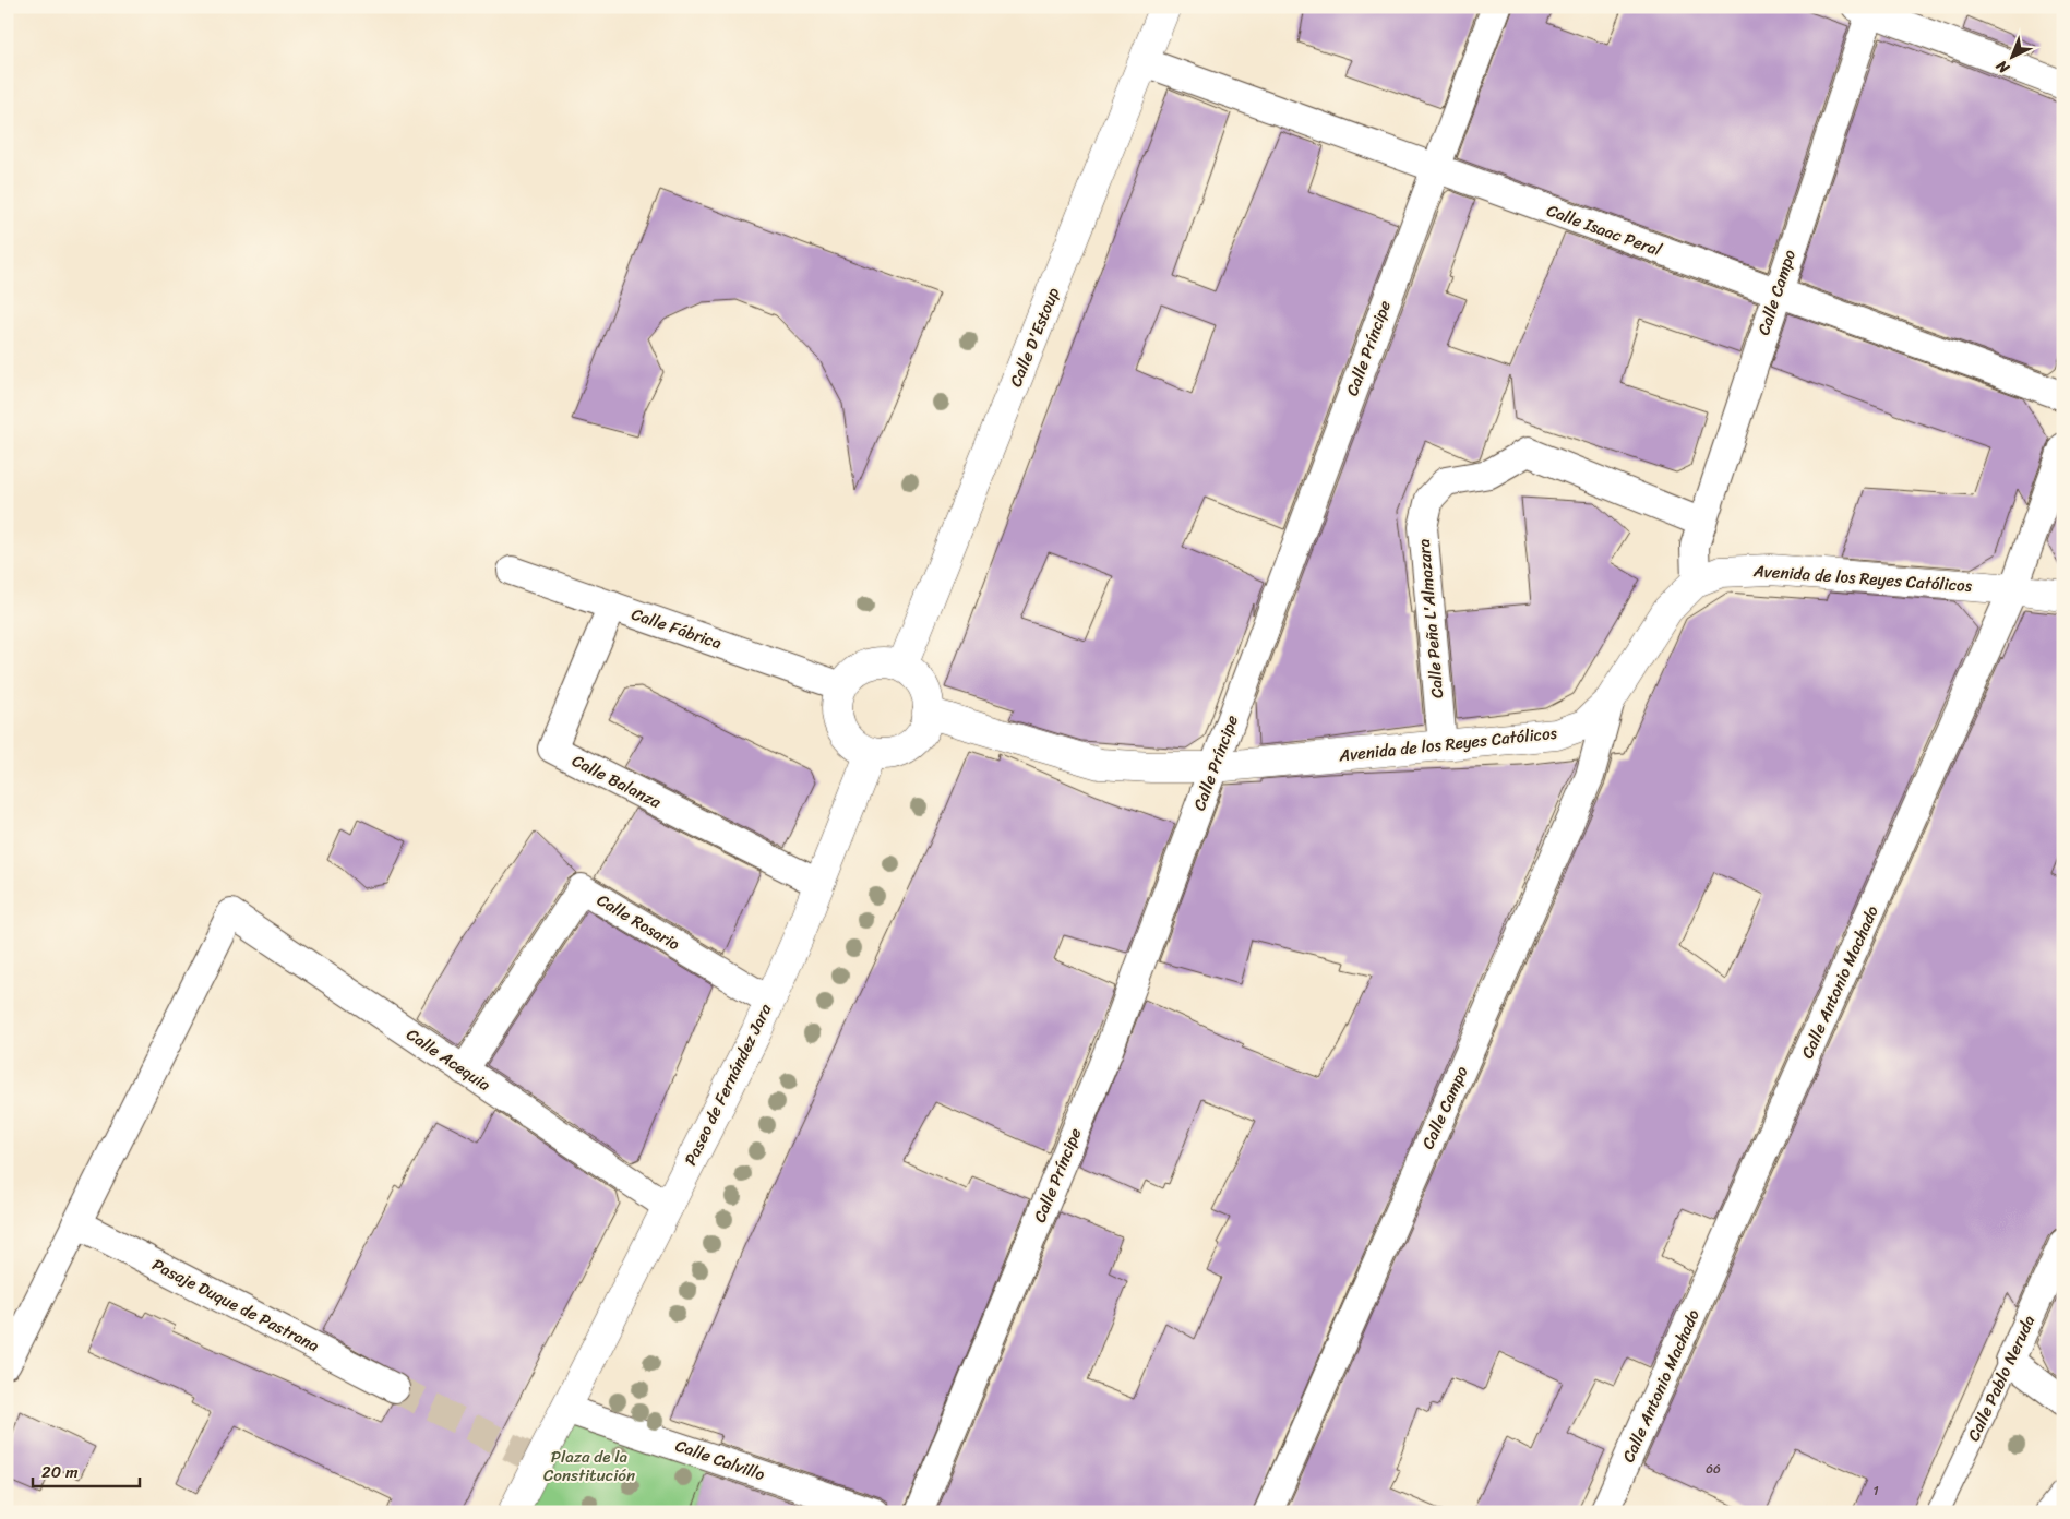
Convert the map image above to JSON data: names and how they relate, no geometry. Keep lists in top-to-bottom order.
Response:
{
  "streets": {
    "main road": ["Calle D'Estoup", "Avenida de los Reyes Católicos", "Paseo de Fernández Jara"],
    "street": [
      "Calle Isaac Peral",
      "Calle Campo",
      "Calle Príncipe",
      "Calle Peña L'Almazara",
      "Calle Fábrica",
      "Calle Balanza",
      "Calle Rosario",
      "Calle Antonio Machado",
      "Calle Acequia",
      "Pasaje Duque de Pastrana",
      "Calle Pablo Neruda",
      "Calle Calvillo"
    ]
  },
  "crossings": [
    ["Calle Isaac Peral", "Calle Campo"],
    ["Calle Isaac Peral", "Calle D'Estoup"],
    ["Calle Isaac Peral", "Calle Príncipe"],
    ["Calle Campo", "Avenida de los Reyes Católicos"],
    ["Calle Campo", "Calle Peña L'Almazara"],
    ["Calle D'Estoup", "Avenida de los Reyes Católicos"],
    ["Calle D'Estoup", "Calle Fábrica"],
    ["Calle D'Estoup", "Paseo de Fernández Jara"],
    ["Calle Príncipe", "Avenida de los Reyes Católicos"],
    ["Avenida de los Reyes Católicos", "Calle Peña L'Almazara"],
    ["Avenida de los Reyes Católicos", "Calle Fábrica"],
    ["Avenida de los Reyes Católicos", "Calle Antonio Machado"],
    ["Avenida de los Reyes Católicos", "Paseo de Fernández Jara"],
    ["Calle Fábrica", "Calle Balanza"],
    ["Calle Fábrica", "Paseo de Fernández Jara"],
    ["Calle Balanza", "Paseo de Fernández Jara"],
    ["Calle Rosario", "Calle Acequia"],
    ["Calle Rosario", "Paseo de Fernández Jara"],
    ["Calle Acequia", "Paseo de Fernández Jara"],
    ["Calle Acequia", "Pasaje Duque de Pastrana"],
    ["Paseo de Fernández Jara", "Calle Calvillo"]
  ],
  "parks": ["Plaza de la Constitución"],
  "house_numbers": ["66", "1"],
  "scale_bar": "20 m",
  "north": "bottom left"
}
